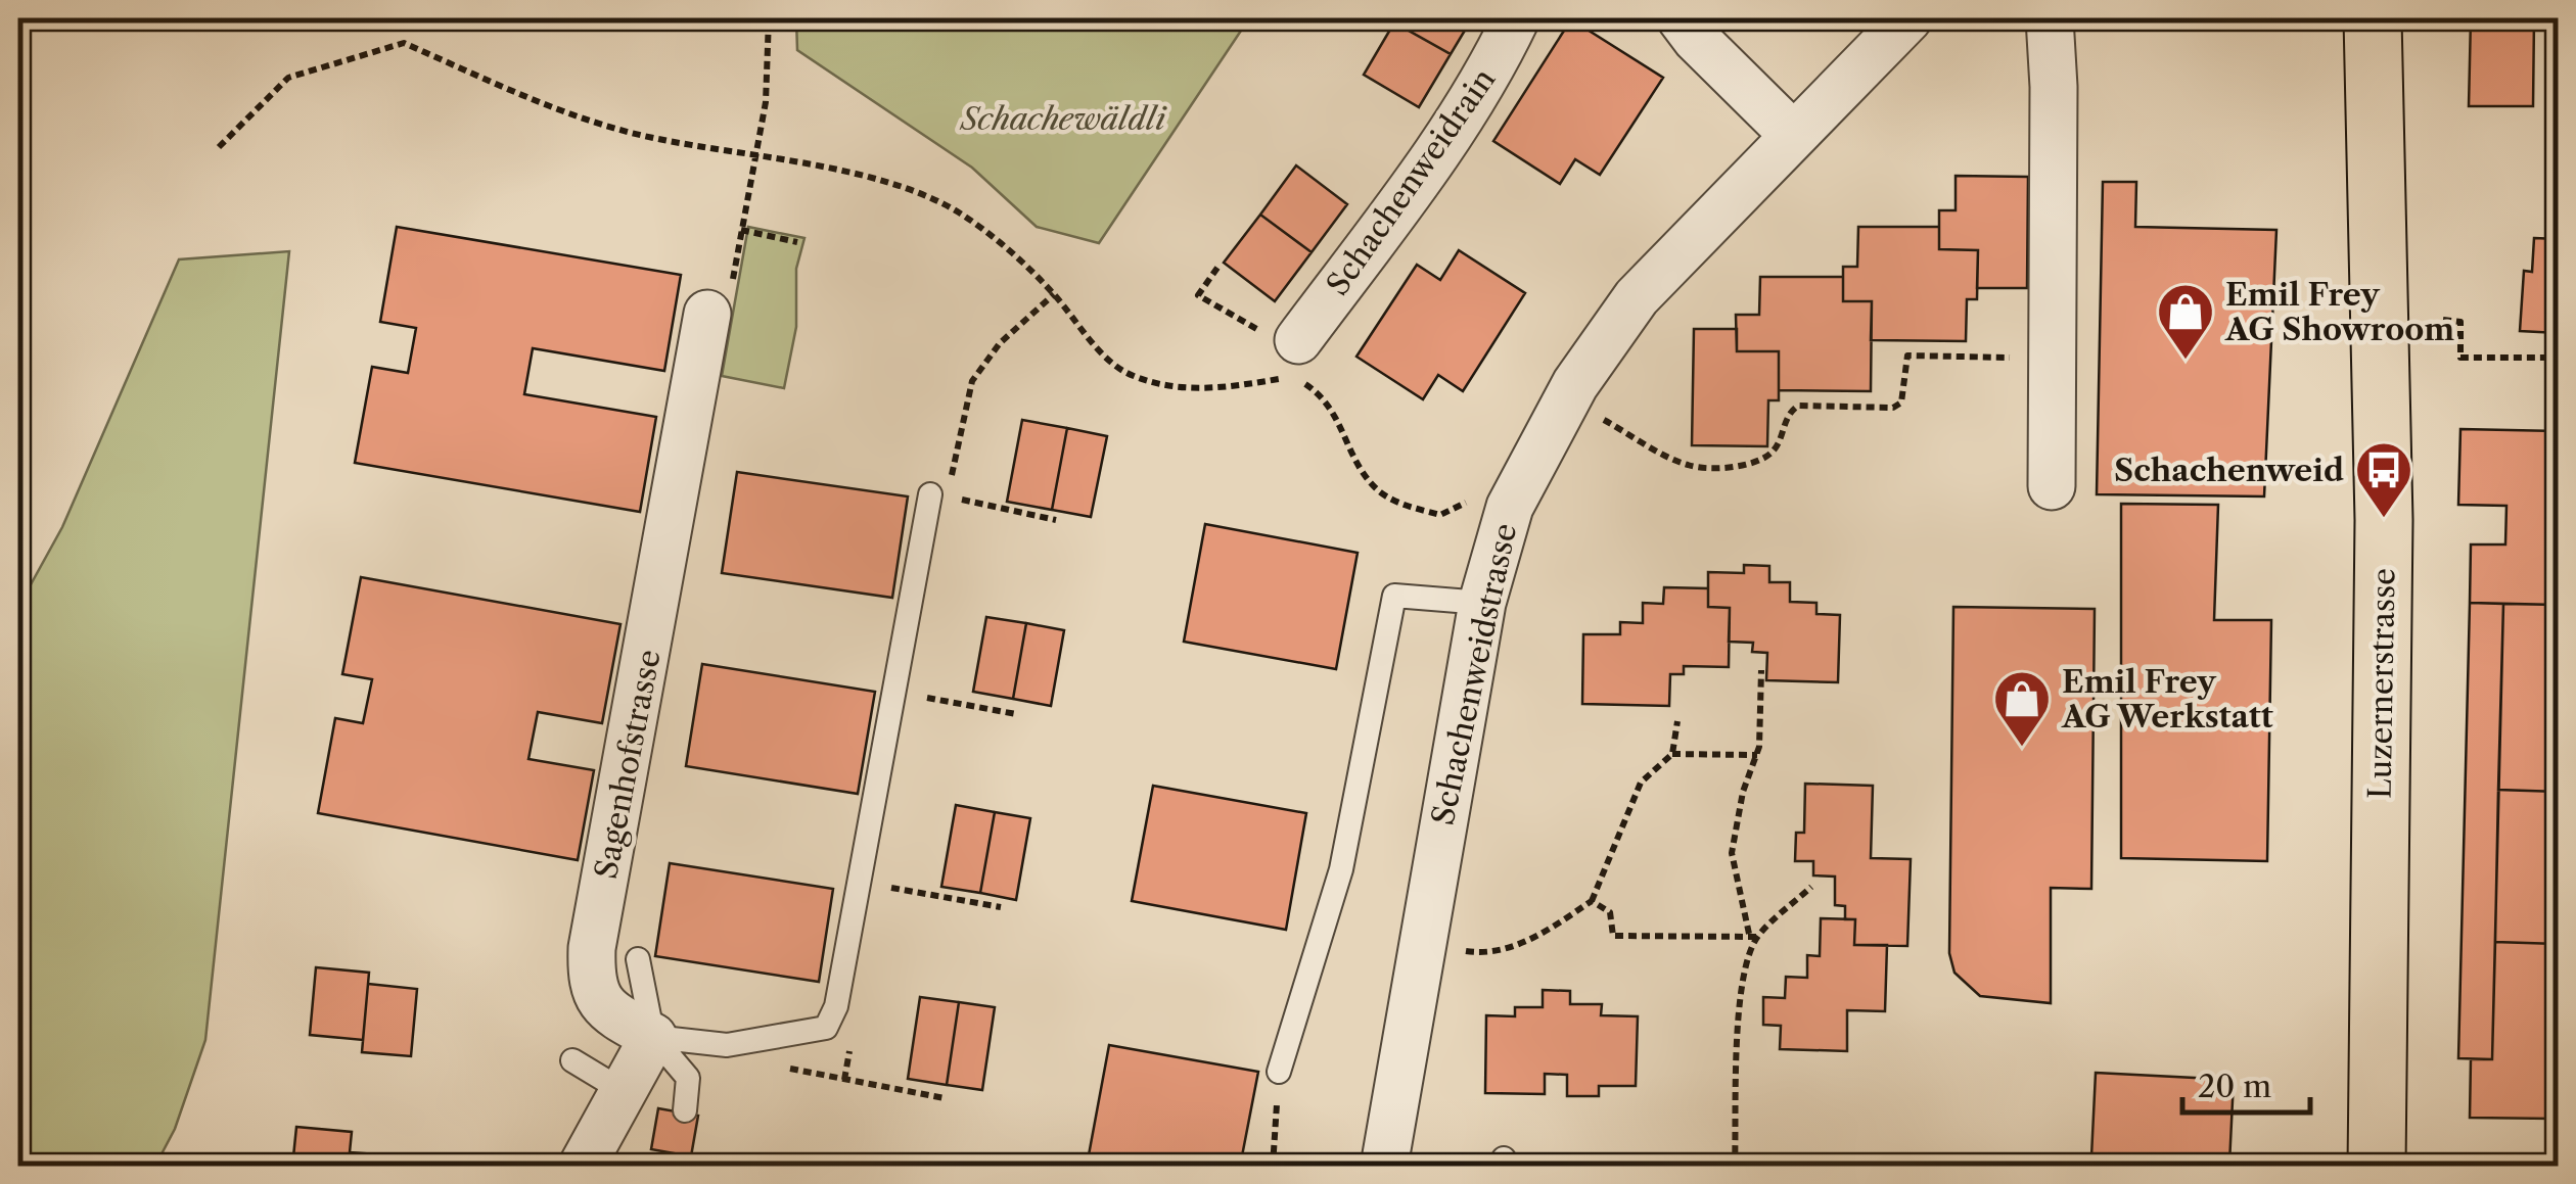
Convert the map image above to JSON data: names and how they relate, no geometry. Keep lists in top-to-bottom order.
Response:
{
  "streets": {
    "main road": ["Luzernerstrasse"],
    "street": ["Schachenweidrain", "Schachenweidstrasse", "Sagenhofstrasse"]
  },
  "parks": ["Schachewäldli"],
  "places": {
    "shop": ["Emil Frey AG Showroom", "Emil Frey AG Werkstatt"],
    "bus stop": ["Schachenweid"]
  },
  "scale_bar": "20 m"
}
